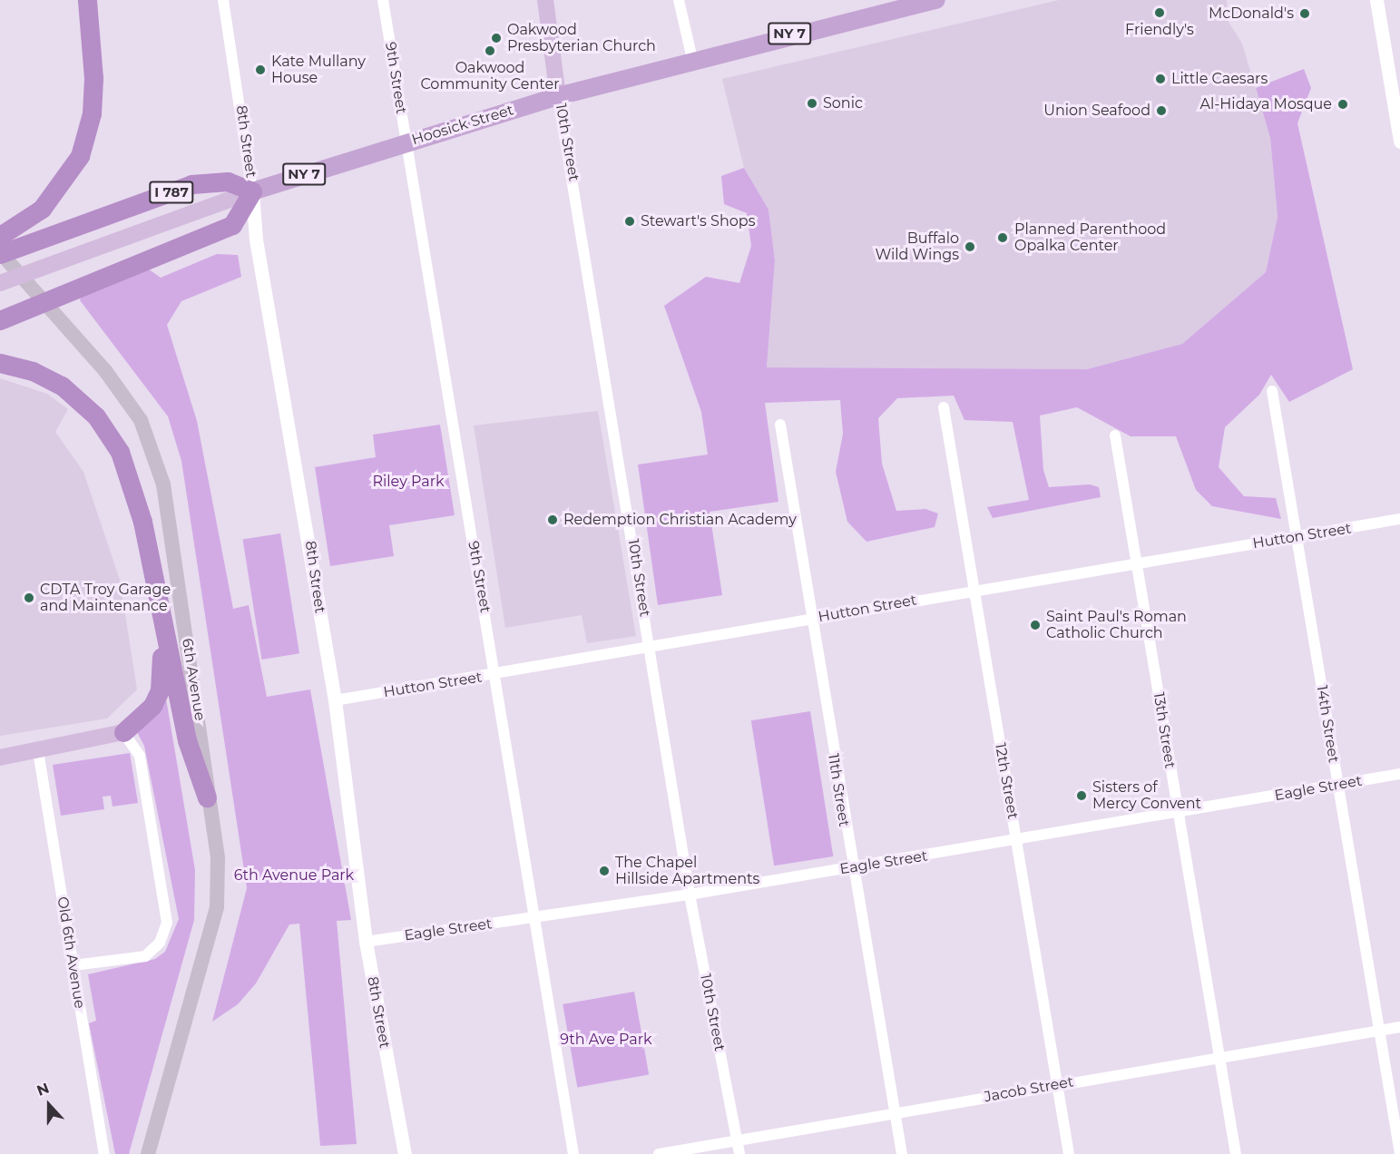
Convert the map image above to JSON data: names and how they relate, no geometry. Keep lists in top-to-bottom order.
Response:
{
  "streets": {
    "highway": ["NY 7", "Hoosick Street", "I 787"],
    "main road": ["10th Street", "6th Avenue"],
    "street": [
      "9th Street",
      "8th Street",
      "Hutton Street",
      "14th Street",
      "13th Street",
      "12th Street",
      "Eagle Street",
      "11th Street",
      "Old 6th Avenue",
      "Jacob Street"
    ]
  },
  "crossings": [
    ["9th Street", "Hoosick Street"],
    ["9th Street", "Hutton Street"],
    ["9th Street", "Eagle Street"],
    ["Hoosick Street", "8th Street"],
    ["Hoosick Street", "10th Street"],
    ["Hoosick Street", "I 787"],
    ["Hoosick Street", "6th Avenue"],
    ["8th Street", "I 787"],
    ["8th Street", "Hutton Street"],
    ["8th Street", "Eagle Street"],
    ["10th Street", "Hutton Street"],
    ["10th Street", "Eagle Street"],
    ["10th Street", "Jacob Street"],
    ["I 787", "6th Avenue"],
    ["Hutton Street", "14th Street"],
    ["Hutton Street", "13th Street"],
    ["Hutton Street", "12th Street"],
    ["Hutton Street", "11th Street"],
    ["14th Street", "Eagle Street"],
    ["14th Street", "Jacob Street"],
    ["13th Street", "Eagle Street"],
    ["13th Street", "Jacob Street"],
    ["12th Street", "Eagle Street"],
    ["12th Street", "Jacob Street"],
    ["Eagle Street", "11th Street"],
    ["11th Street", "Jacob Street"]
  ],
  "parks": ["Riley Park", "6th Avenue Park", "9th Ave Park"],
  "places": [
    "Friendly's",
    "McDonald's",
    "Oakwood Presbyterian Church",
    "Oakwood Community Center",
    "Kate Mullany House",
    "Little Caesars",
    "Sonic",
    "Al-Hidaya Mosque",
    "Union Seafood",
    "Stewart's Shops",
    "Planned Parenthood Opalka Center",
    "Buffalo Wild Wings",
    "Redemption Christian Academy",
    "CDTA Troy Garage and Maintenance",
    "Saint Paul's Roman Catholic Church",
    "Sisters of Mercy Convent",
    "The Chapel Hillside Apartments"
  ],
  "north": "top"
}
